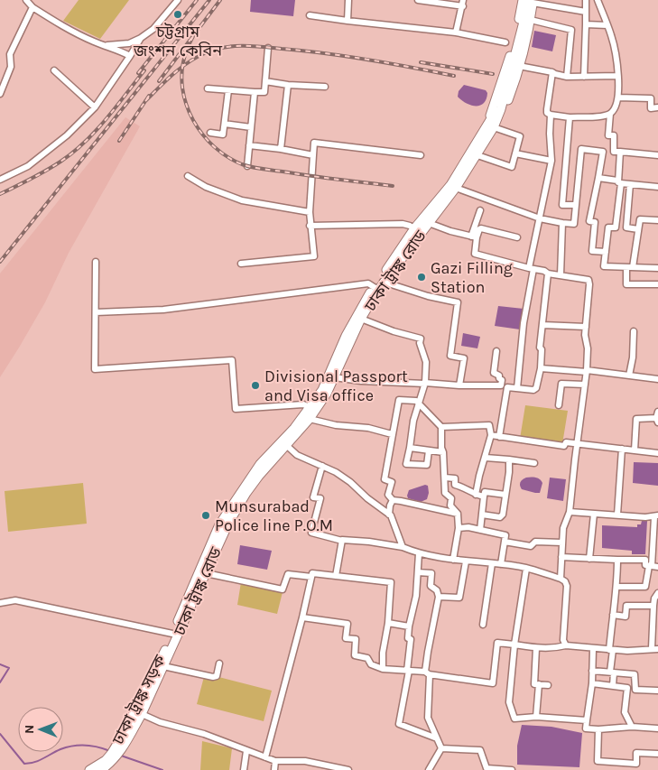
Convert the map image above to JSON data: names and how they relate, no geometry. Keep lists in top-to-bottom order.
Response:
{
  "streets": {
    "main road": ["ঢাকা ট্রাঙ্ক রোড", "ঢাকা ট্রাঙ্ক সড়ক"]
  },
  "crossings": [
    ["ঢাকা ট্রাঙ্ক রোড", "ঢাকা ট্রাঙ্ক সড়ক"]
  ],
  "places": [
    "চট্টগ্রাম জংশন কেবিন",
    "Gazi Filling Station",
    "Divisional Passport and Visa office",
    "Munsurabad Police line P.O.M"
  ],
  "north": "left"
}
